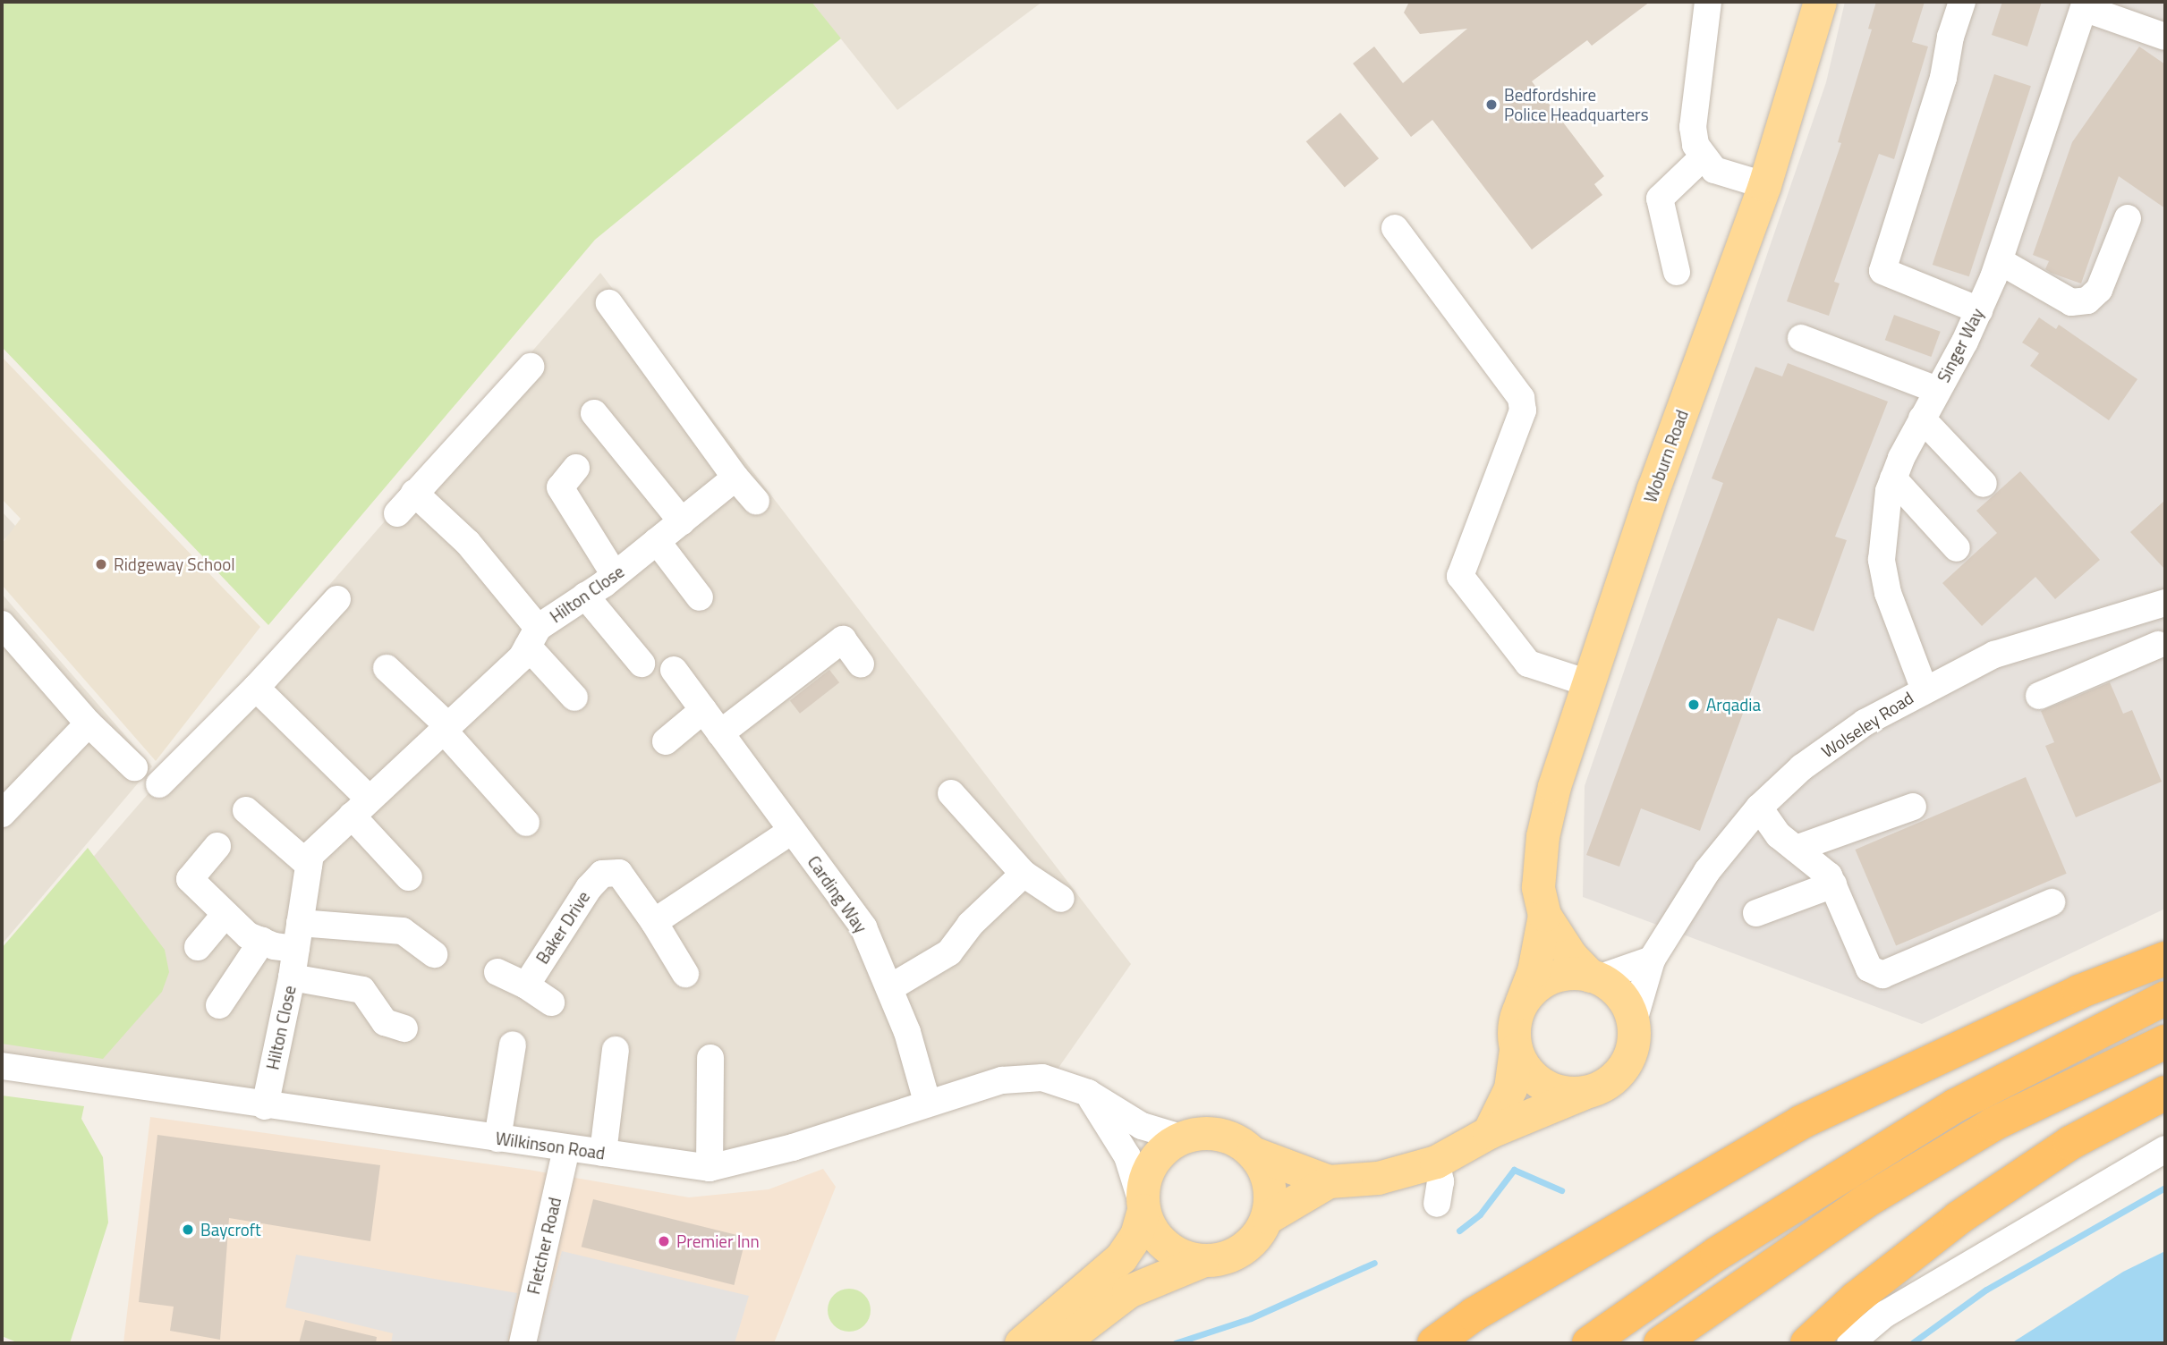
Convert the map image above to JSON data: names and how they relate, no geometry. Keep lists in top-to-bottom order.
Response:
{
  "streets": {
    "main road": ["Woburn Road"],
    "street": [
      "Singer Way",
      "Hilton Close",
      "Wolseley Road",
      "Carding Way",
      "Baker Drive",
      "Wilkinson Road",
      "Fletcher Road"
    ]
  },
  "crossings": [
    ["Singer Way", "Wolseley Road"],
    ["Woburn Road", "Wolseley Road"],
    ["Hilton Close", "Wilkinson Road"],
    ["Carding Way", "Wilkinson Road"],
    ["Wilkinson Road", "Fletcher Road"]
  ],
  "places": [
    "Bedfordshire Police Headquarters",
    "Ridgeway School",
    "Arqadia",
    "Baycroft",
    "Premier Inn"
  ]
}
